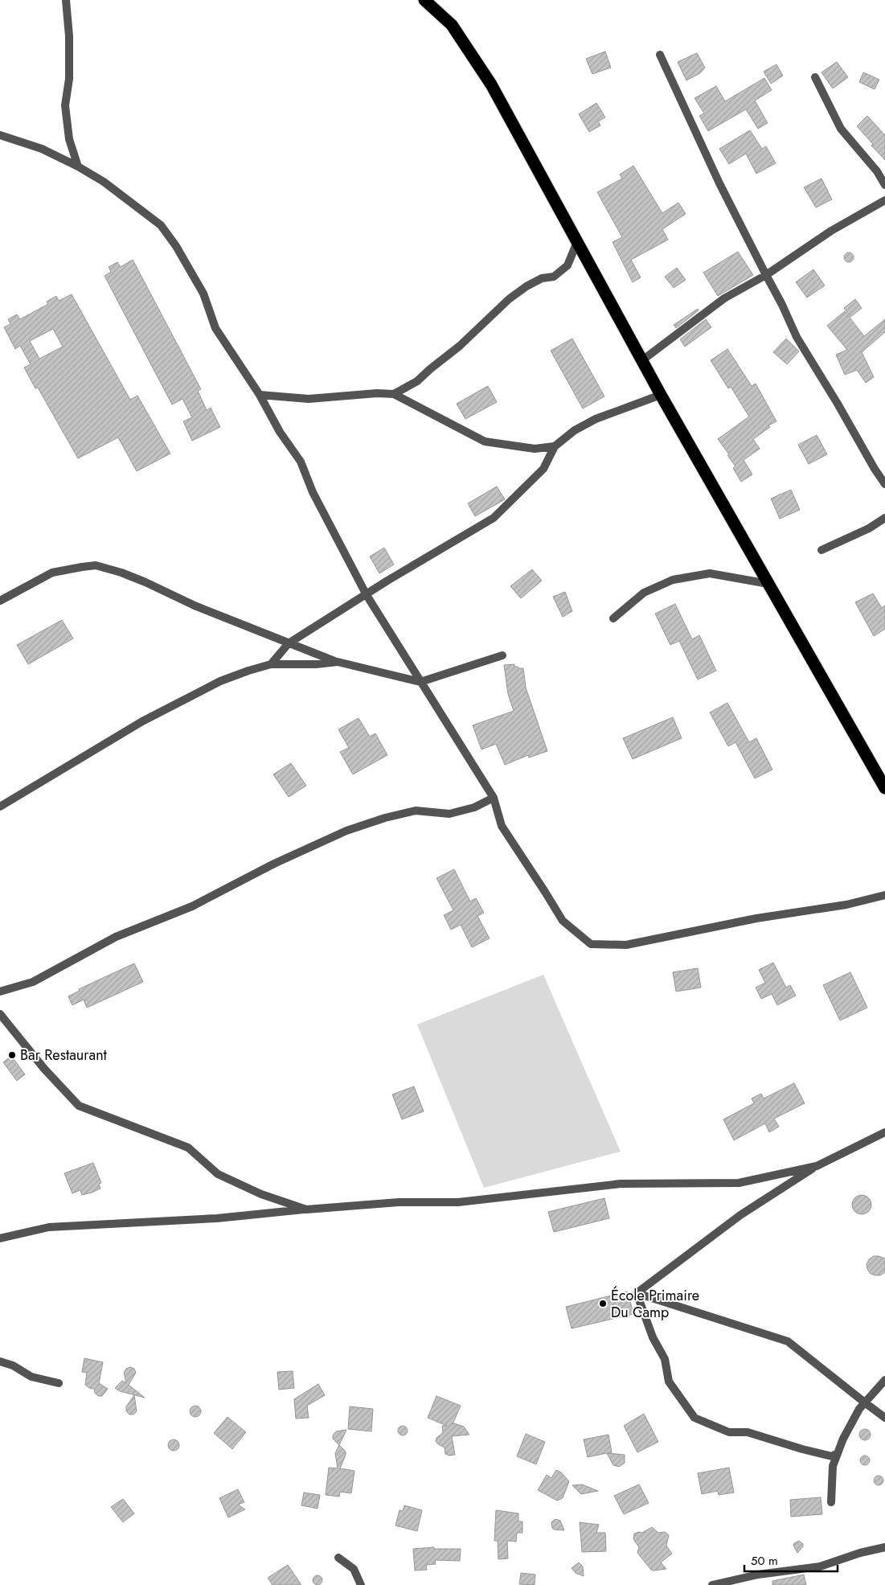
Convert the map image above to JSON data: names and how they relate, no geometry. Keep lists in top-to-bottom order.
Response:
{
  "places": ["Bar Restaurant", "École Primaire Du Camp"],
  "scale_bar": "50 m"
}
